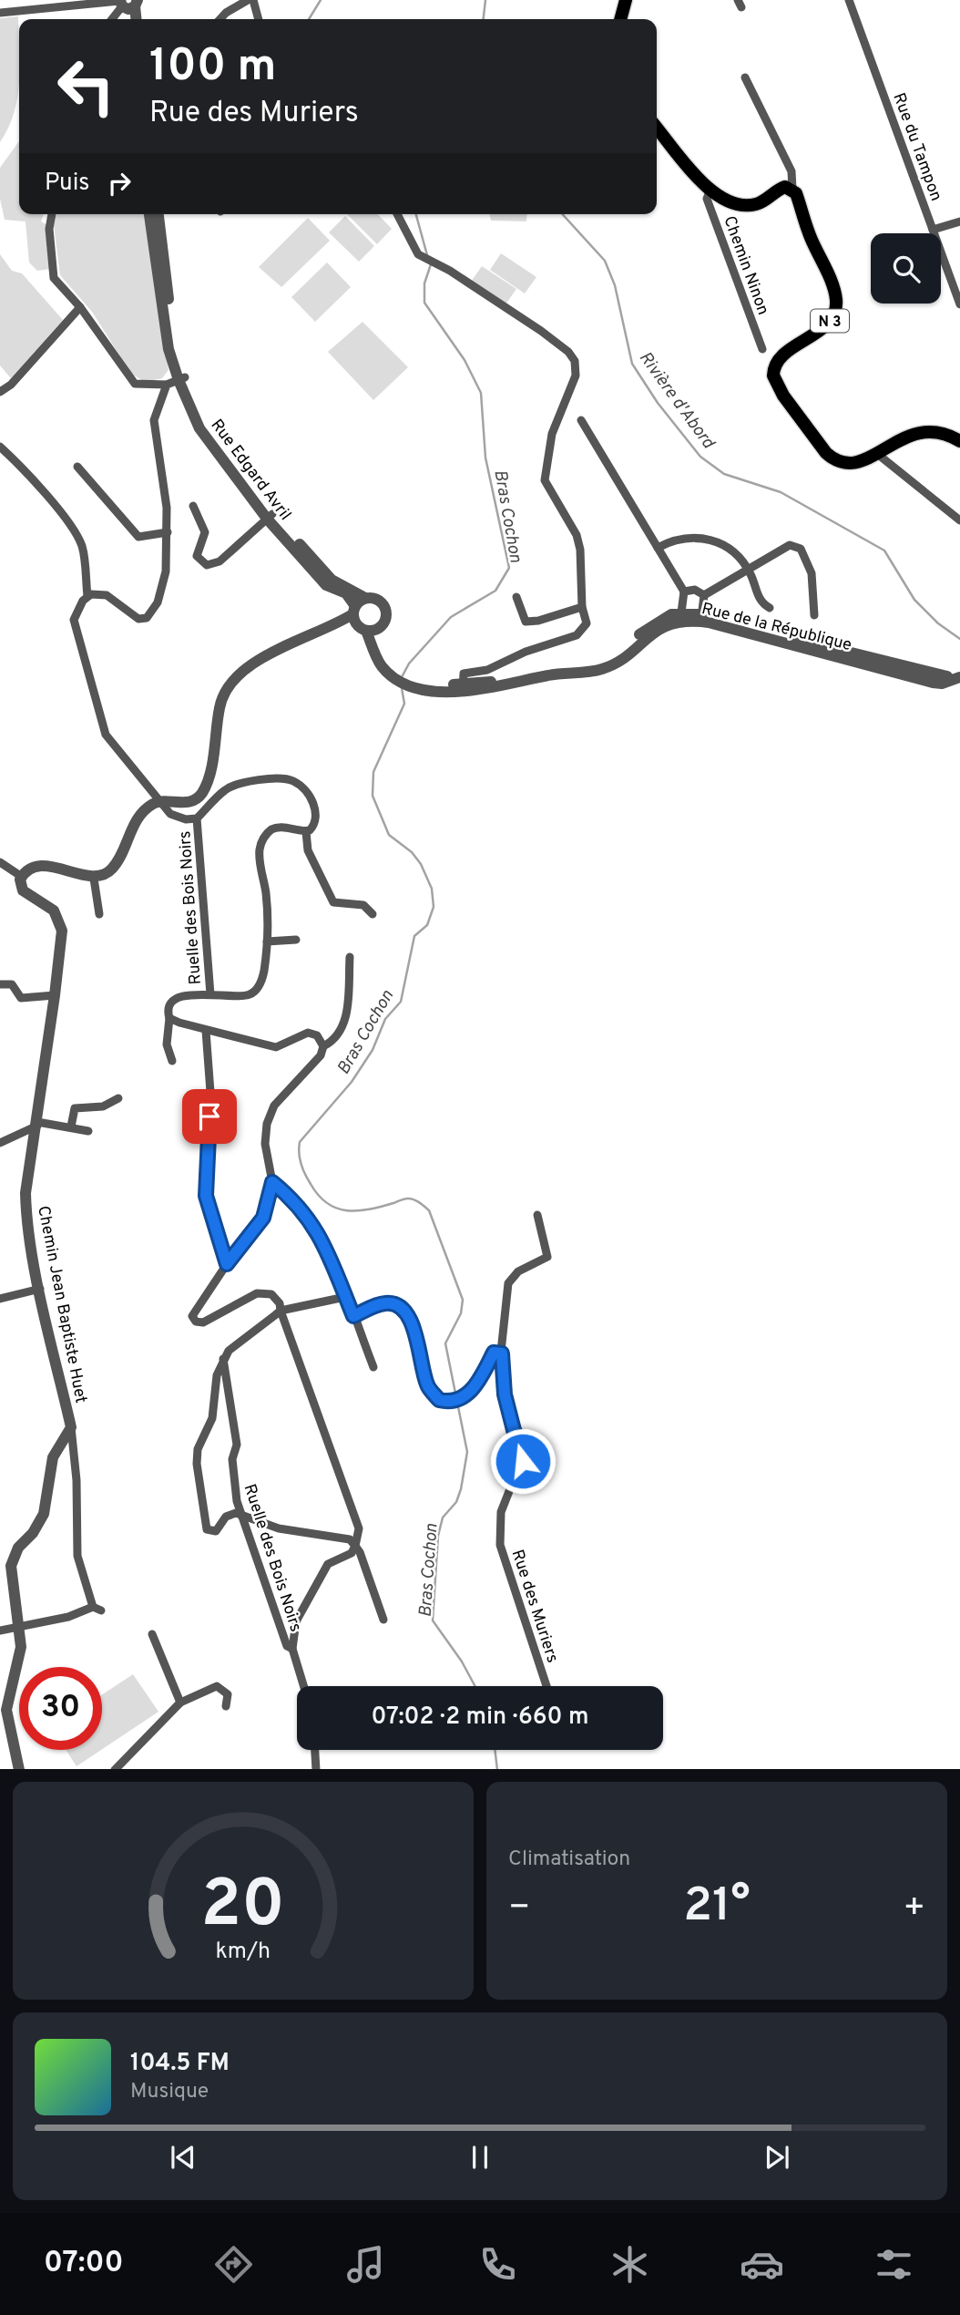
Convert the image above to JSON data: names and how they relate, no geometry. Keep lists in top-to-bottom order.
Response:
{
  "streets": {
    "main road": ["N 3"],
    "street": [
      "Rue du Tampon",
      "Chemin Ninon",
      "Rue Edgard Avril",
      "Rue de la République",
      "Ruelle des Bois Noirs",
      "Chemin Jean Baptiste Huet",
      "Rue des Muriers"
    ]
  },
  "crossings": [
    ["Rue Edgard Avril", "Rue de la République"]
  ],
  "water": ["Rivière d'Abord", "Bras Cochon"],
  "page": {
    "turn": ["100 m", "Rue des Muriers"],
    "then": "Puis",
    "limit": "30",
    "trip": "07:02 · 2 min · 660 m",
    "tile": "Climatisation",
    "heat": ["−", "21°", "+"],
    "song": ["104.5 FM", "Musique"],
    "tabs": "07:00",
    "gauge": ["20", "km/h"]
  }
}
